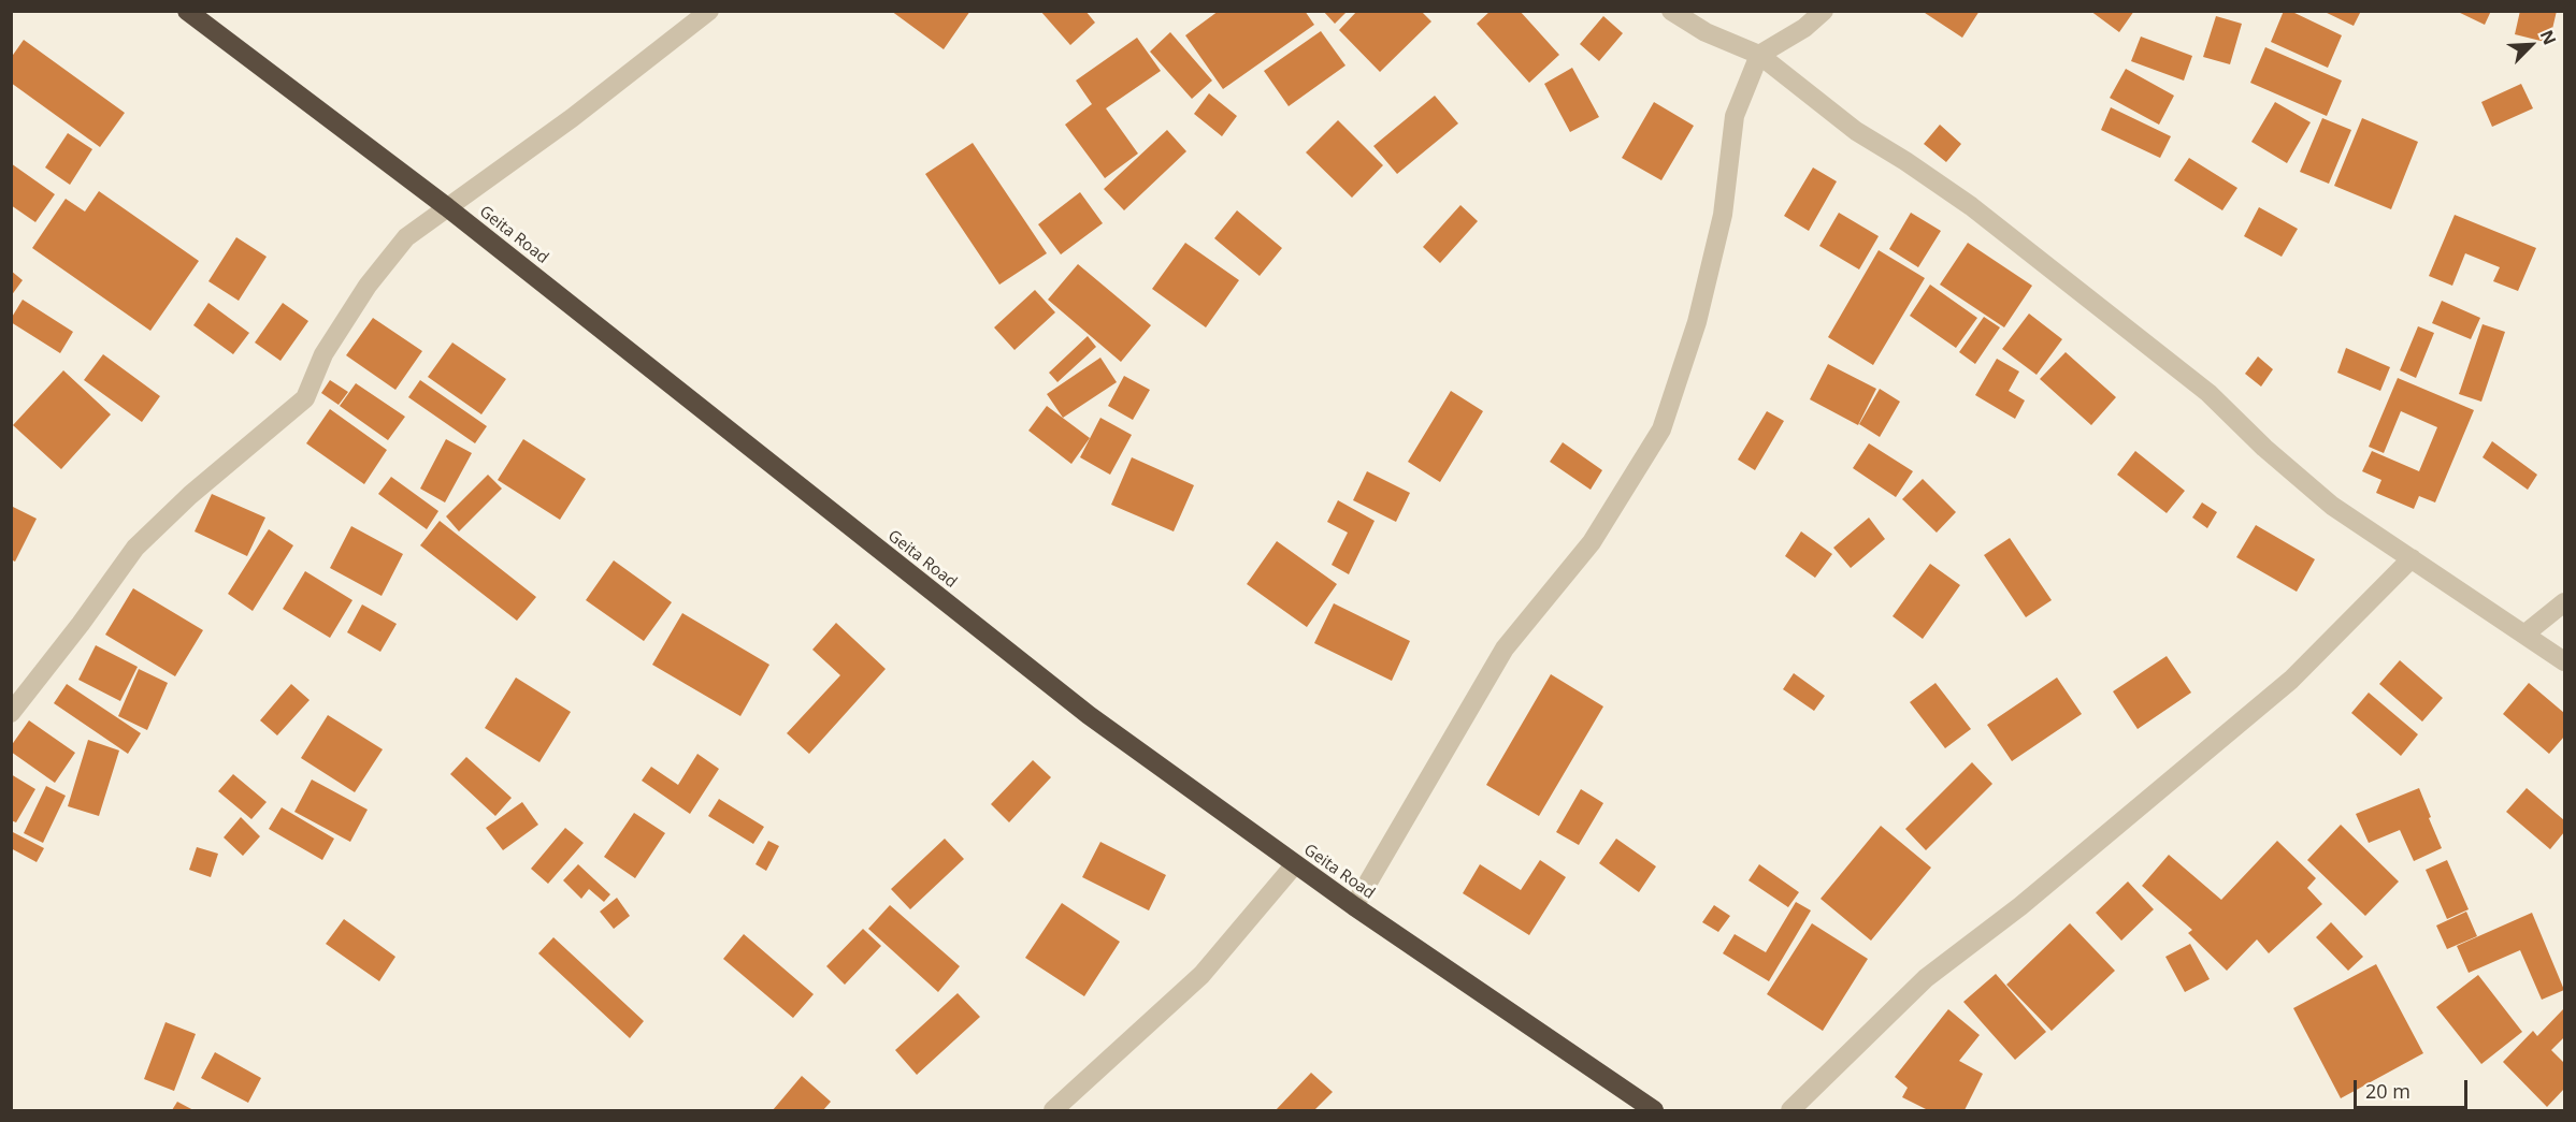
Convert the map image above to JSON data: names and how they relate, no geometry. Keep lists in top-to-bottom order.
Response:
{
  "streets": {
    "highway": ["Geita Road"]
  },
  "scale_bar": "20 m",
  "north": "top right"
}
